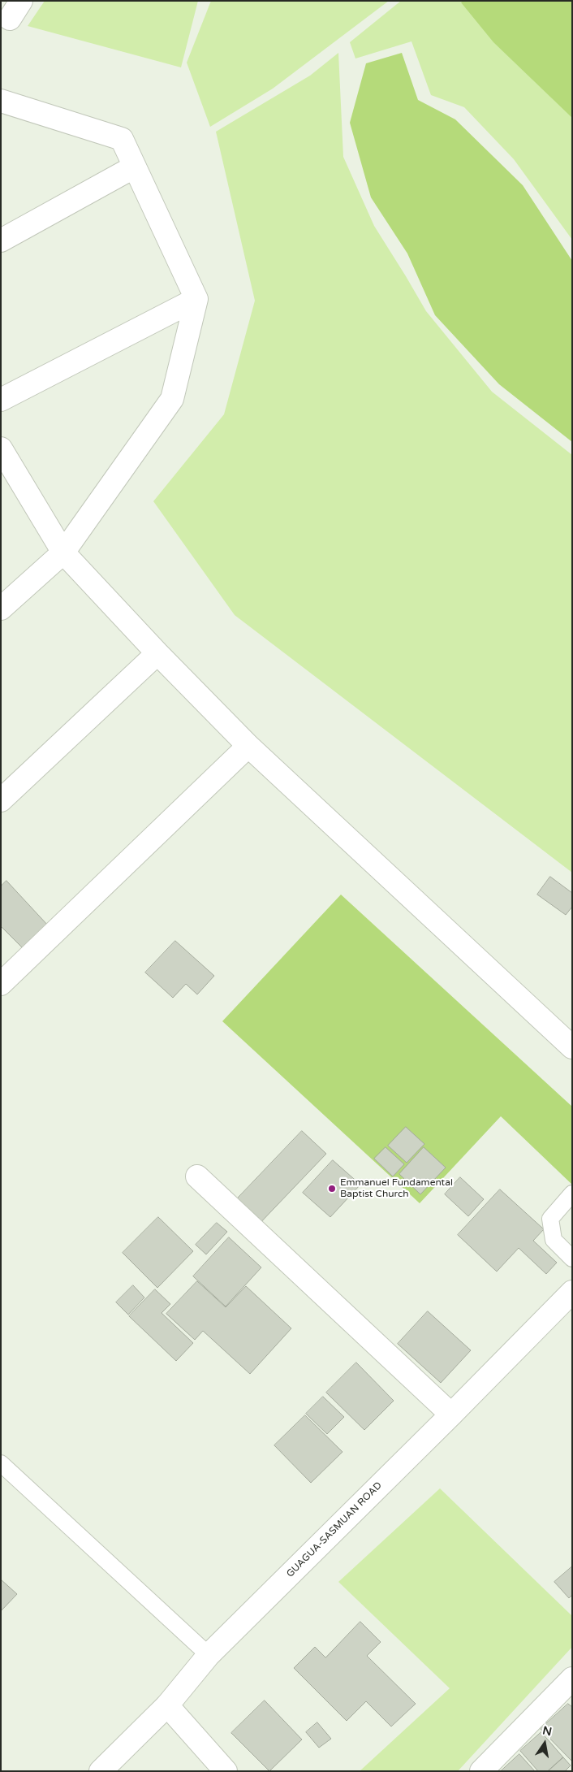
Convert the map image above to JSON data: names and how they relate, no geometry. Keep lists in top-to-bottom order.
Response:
{
  "streets": {
    "street": ["GUAGUA-SASMUAN ROAD"]
  },
  "places": ["Emmanuel Fundamental Baptist Church"],
  "north": "top"
}
